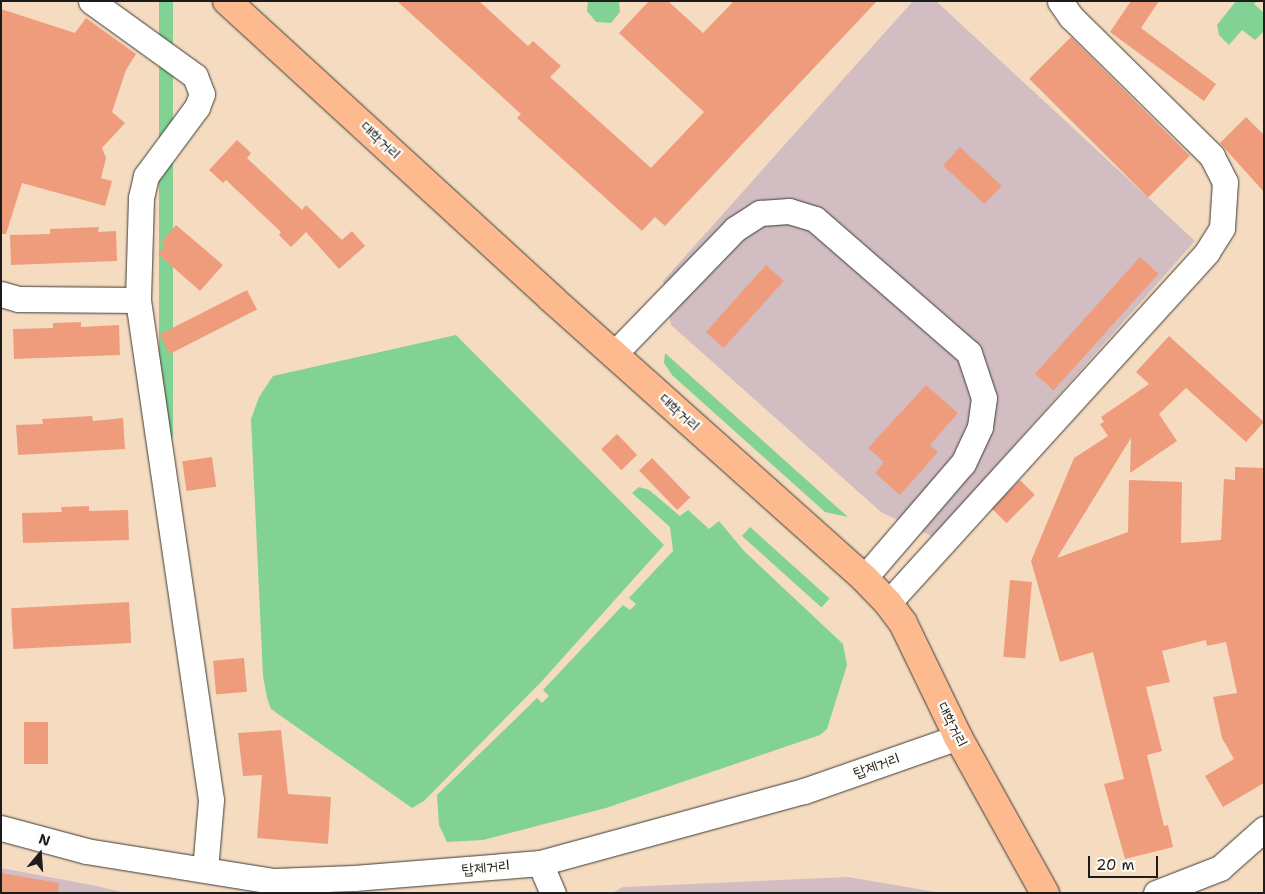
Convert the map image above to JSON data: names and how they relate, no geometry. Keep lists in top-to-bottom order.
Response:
{
  "streets": {
    "main road": ["대학거리"],
    "street": ["탑제거리"]
  },
  "crossings": [
    ["대학거리", "탑제거리"]
  ],
  "scale_bar": "20 m",
  "north": "top"
}
